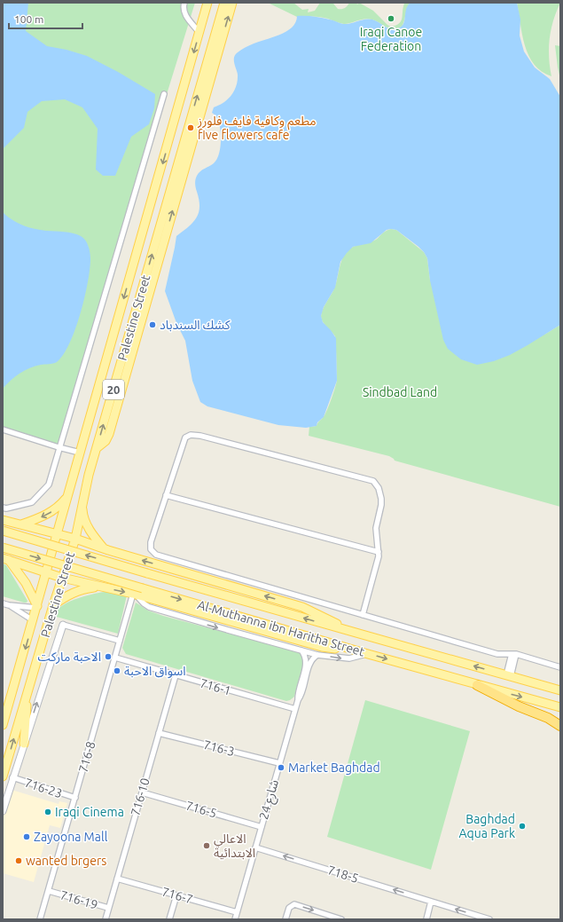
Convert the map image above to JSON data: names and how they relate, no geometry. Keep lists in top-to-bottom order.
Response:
{
  "streets": {
    "main road": ["Palestine Street", "20", "Al-Muthanna ibn Haritha Street"],
    "street": [
      "716-1",
      "716-3",
      "716-8",
      "716-23",
      "716-10",
      "شارع 24",
      "716-5",
      "718-5",
      "716-7",
      "716-19"
    ]
  },
  "crossings": [
    ["716-1", "716-8"],
    ["716-1", "716-10"],
    ["716-1", "شارع 24"],
    ["716-3", "716-10"],
    ["716-3", "شارع 24"],
    ["716-8", "716-23"],
    ["716-8", "716-19"],
    ["716-10", "716-5"],
    ["716-10", "716-7"],
    ["716-10", "716-19"],
    ["شارع 24", "716-5"],
    ["شارع 24", "718-5"],
    ["شارع 24", "716-7"]
  ],
  "one_way": ["718-5"],
  "parks": ["Sindbad Land"],
  "places": [
    "Iraqi Canoe Federation",
    "مطعم وكافية فايف فلورز five flowers cafe",
    "كشك السندباد",
    "الاحبة ماركت",
    "اسواق الاحبة",
    "Market Baghdad",
    "Iraqi Cinema",
    "Baghdad Aqua Park",
    "Zayoona Mall",
    "الاعالي الابتدائية",
    "wanted brgers"
  ],
  "scale_bar": "100 m"
}
